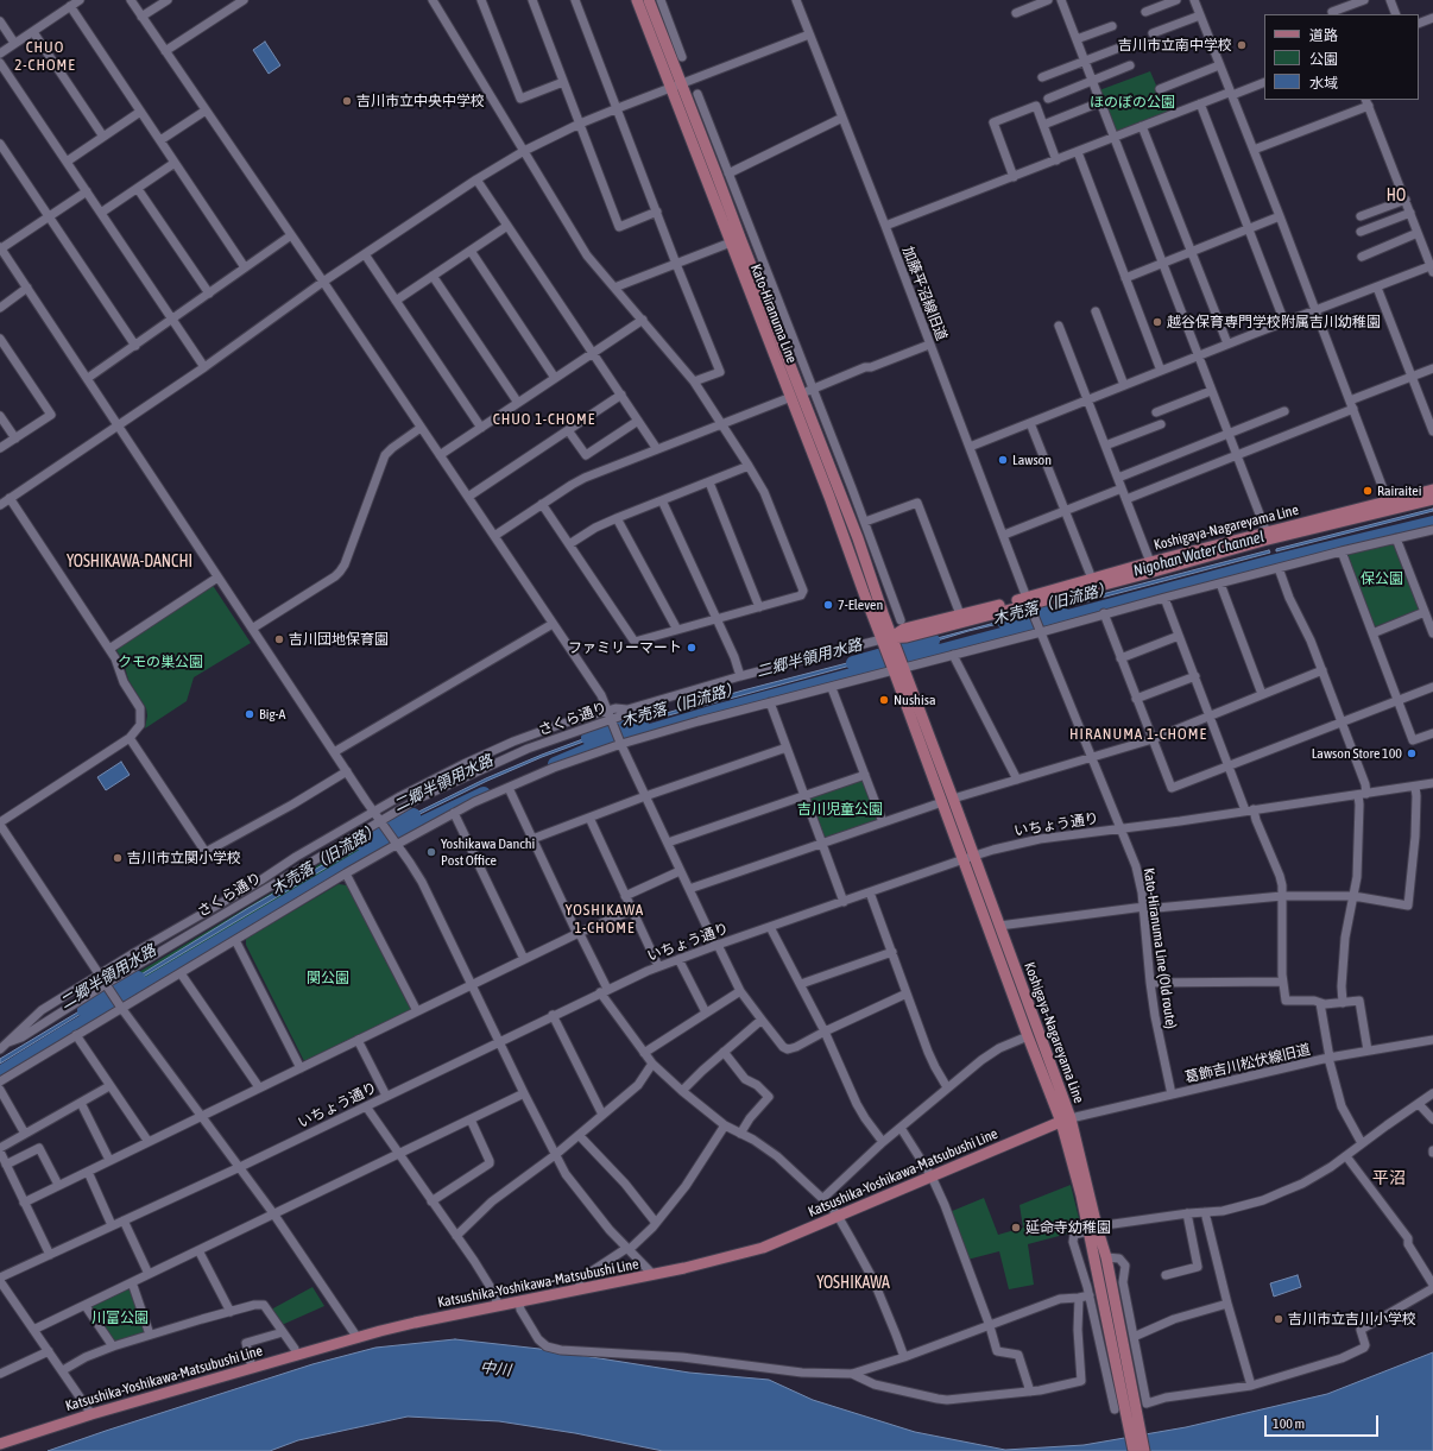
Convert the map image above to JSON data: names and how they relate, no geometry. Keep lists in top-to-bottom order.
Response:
{
  "streets": {
    "main road": ["Kato-Hiranuma Line", "Koshigaya-Nagareyama Line", "Katsushika-Yoshikawa-Matsubushi Line"],
    "street": [
      "加藤平沼線旧道",
      "さくら通り",
      "いちょう通り",
      "Kato-Hiranuma Line (Old route)",
      "葛飾吉川松伏線旧道"
    ]
  },
  "crossings": [
    ["加藤平沼線旧道", "Koshigaya-Nagareyama Line"],
    ["加藤平沼線旧道", "Kato-Hiranuma Line (Old route)"],
    ["Kato-Hiranuma Line", "Koshigaya-Nagareyama Line"],
    ["Kato-Hiranuma Line", "さくら通り"],
    ["Koshigaya-Nagareyama Line", "さくら通り"],
    ["Koshigaya-Nagareyama Line", "いちょう通り"],
    ["Koshigaya-Nagareyama Line", "Kato-Hiranuma Line (Old route)"],
    ["Koshigaya-Nagareyama Line", "葛飾吉川松伏線旧道"],
    ["Koshigaya-Nagareyama Line", "Katsushika-Yoshikawa-Matsubushi Line"],
    ["いちょう通り", "Kato-Hiranuma Line (Old route)"],
    ["Kato-Hiranuma Line (Old route)", "葛飾吉川松伏線旧道"],
    ["葛飾吉川松伏線旧道", "Katsushika-Yoshikawa-Matsubushi Line"]
  ],
  "districts": [
    "CHUO 2-CHOME",
    "HO",
    "CHUO 1-CHOME",
    "YOSHIKAWA-DANCHI",
    "HIRANUMA 1-CHOME",
    "YOSHIKAWA 1-CHOME",
    "平沼",
    "YOSHIKAWA"
  ],
  "water": [
    "Nigohan Water Channel",
    "木売落（旧流路）",
    "二郷半領用水路",
    "中川"
  ],
  "parks": [
    "ほのぼの公園",
    "保公園",
    "クモの巣公園",
    "吉川児童公園",
    "関公園",
    "川富公園"
  ],
  "places": [
    "吉川市立南中学校",
    "吉川市立中央中学校",
    "越谷保育専門学校附属吉川幼稚園",
    "Lawson",
    "Rairaitei",
    "7-Eleven",
    "吉川団地保育園",
    "ファミリーマート",
    "Nushisa",
    "Big-A",
    "Lawson Store 100",
    "Yoshikawa Danchi Post Office",
    "吉川市立関小学校",
    "延命寺幼稚園",
    "吉川市立吉川小学校"
  ],
  "legend": ["道路", "公園", "水域"],
  "scale_bar": "100 m"
}
